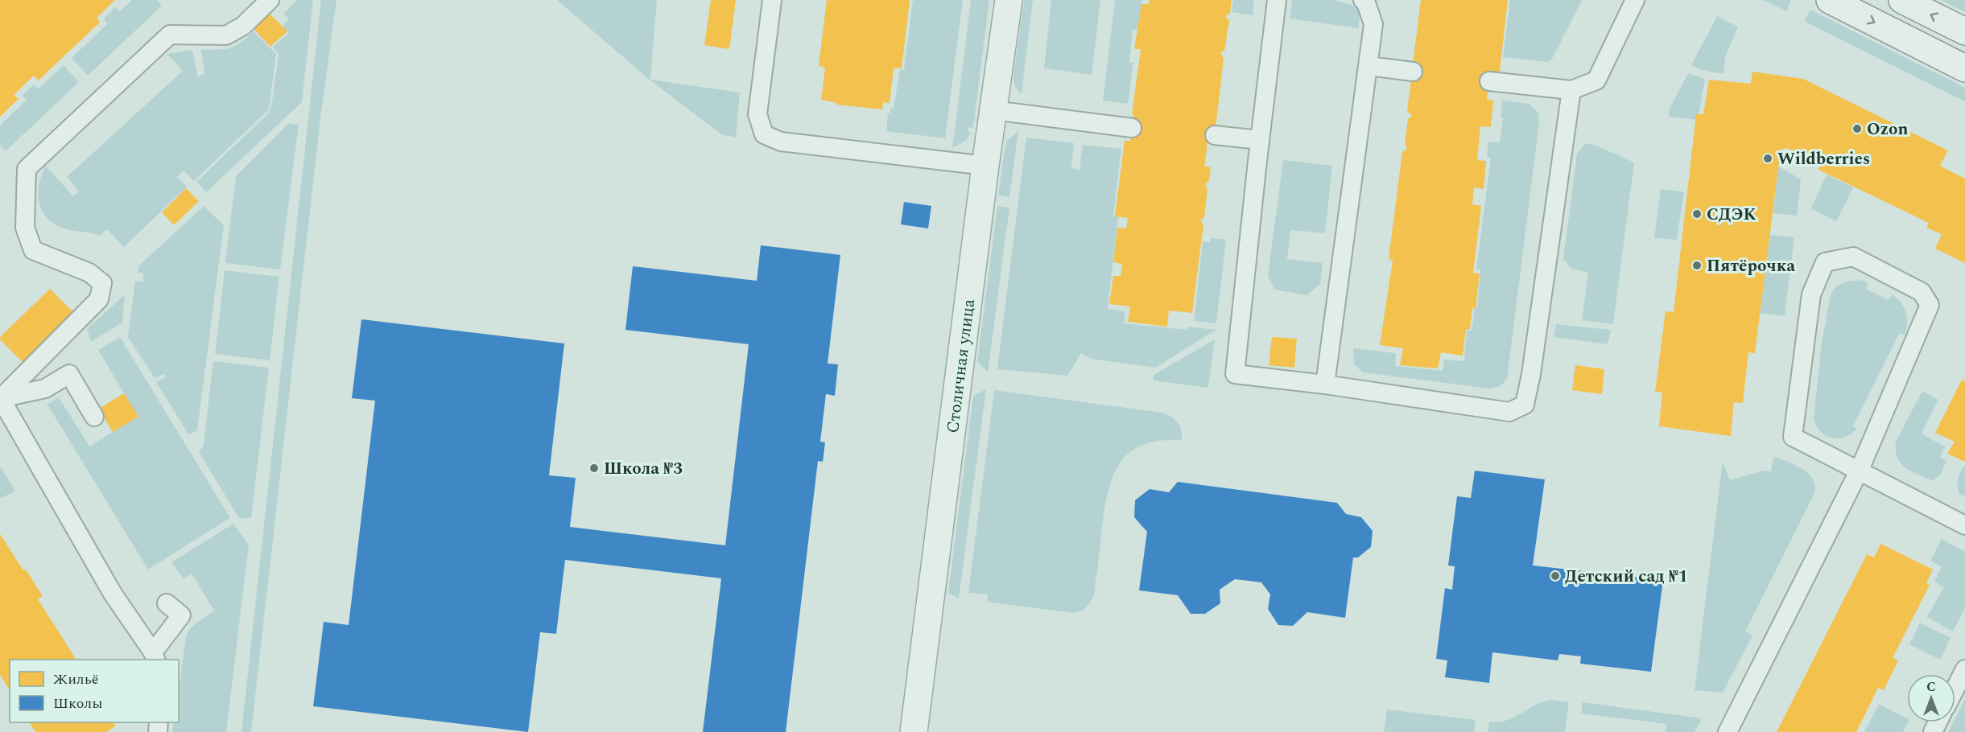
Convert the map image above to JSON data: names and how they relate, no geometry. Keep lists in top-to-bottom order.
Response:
{
  "streets": {
    "street": ["Столичная улица"]
  },
  "places": [
    "Ozon",
    "Wildberries",
    "СДЭК",
    "Пятёрочка",
    "Школа №3",
    "Детский сад №1"
  ],
  "legend": ["Жильё", "Школы"],
  "north": "top"
}
